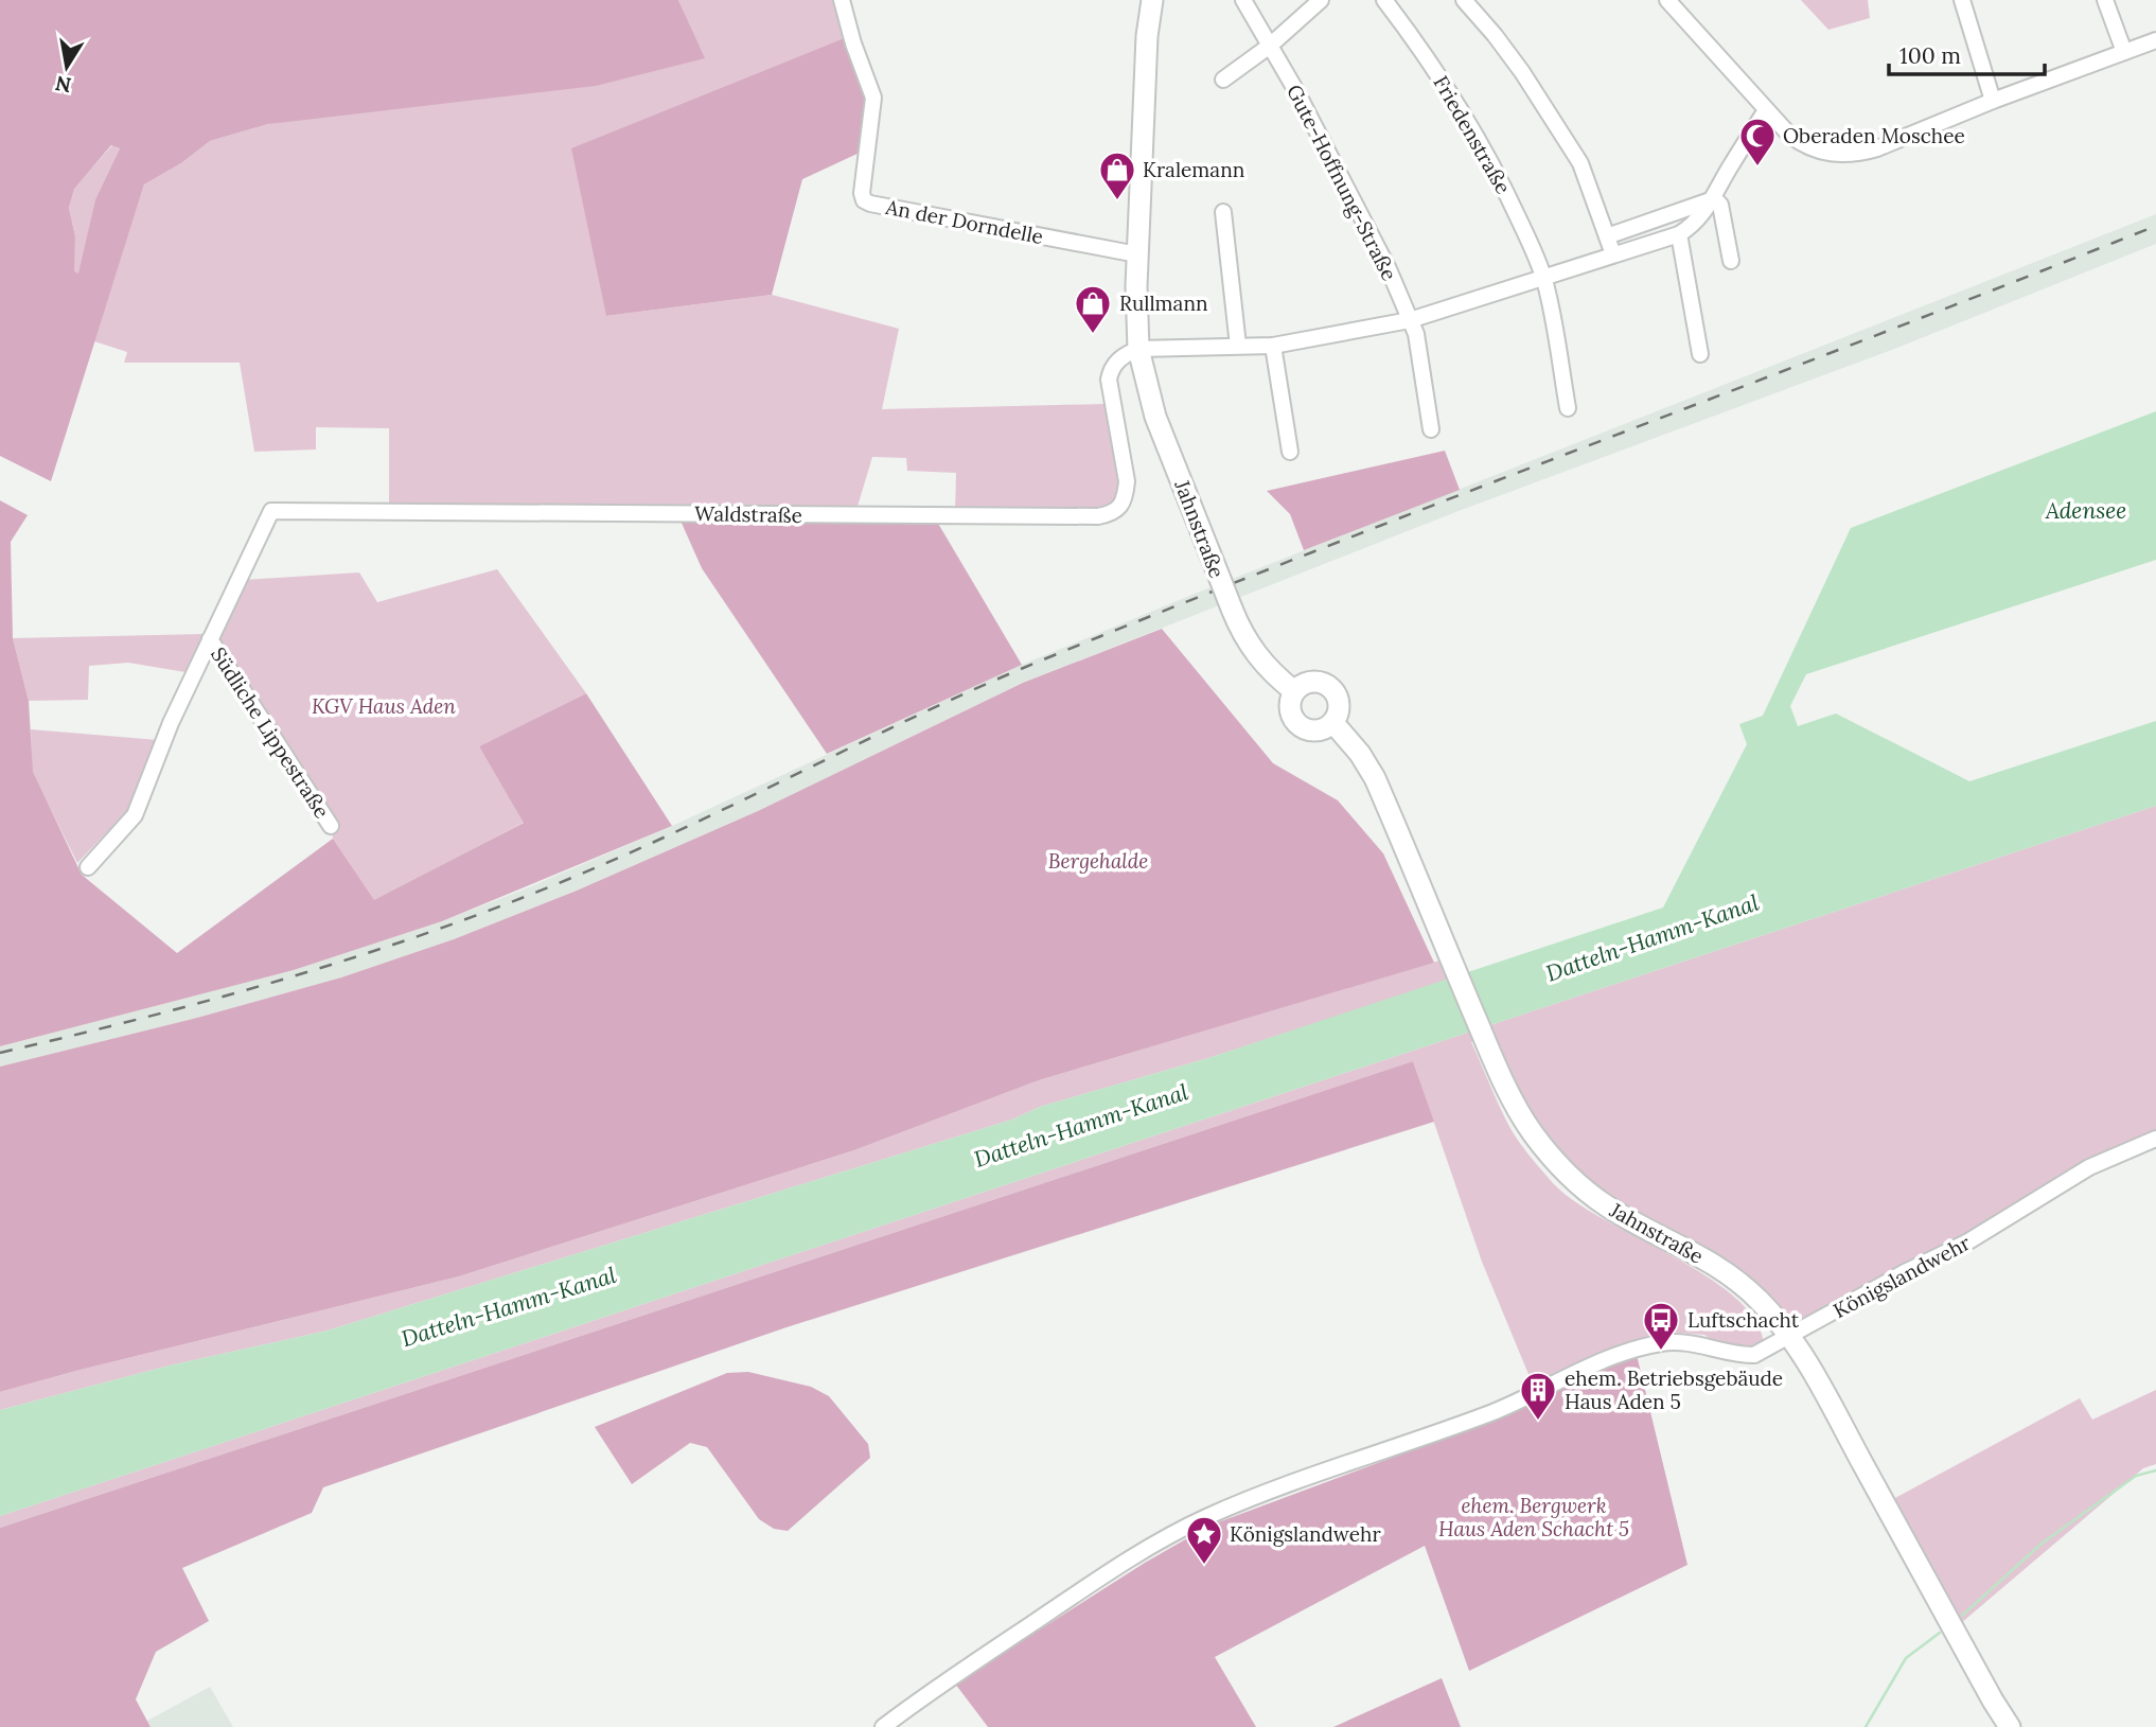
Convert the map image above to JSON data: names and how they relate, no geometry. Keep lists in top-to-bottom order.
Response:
{
  "streets": {
    "main road": ["Jahnstraße"],
    "street": [
      "Friedenstraße",
      "Gute-Hoffnung-Straße",
      "An der Dorndelle",
      "Waldstraße",
      "Südliche Lippestraße",
      "Königslandwehr"
    ]
  },
  "crossings": [
    ["An der Dorndelle", "Jahnstraße"],
    ["Waldstraße", "Jahnstraße"],
    ["Waldstraße", "Südliche Lippestraße"],
    ["Jahnstraße", "Königslandwehr"]
  ],
  "water": ["Adensee", "Datteln-Hamm-Kanal"],
  "parks": ["KGV Haus Aden", "Bergehalde", "ehem. Bergwerk Haus Aden Schacht 5"],
  "places": {
    "mosque": ["Oberaden Moschee"],
    "shop": ["Kralemann", "Rullmann"],
    "bus stop": ["Luftschacht"],
    "building": ["ehem. Betriebsgebäude Haus Aden 5"],
    "place": ["Königslandwehr"]
  },
  "scale_bar": "100 m",
  "north": "bottom"
}
